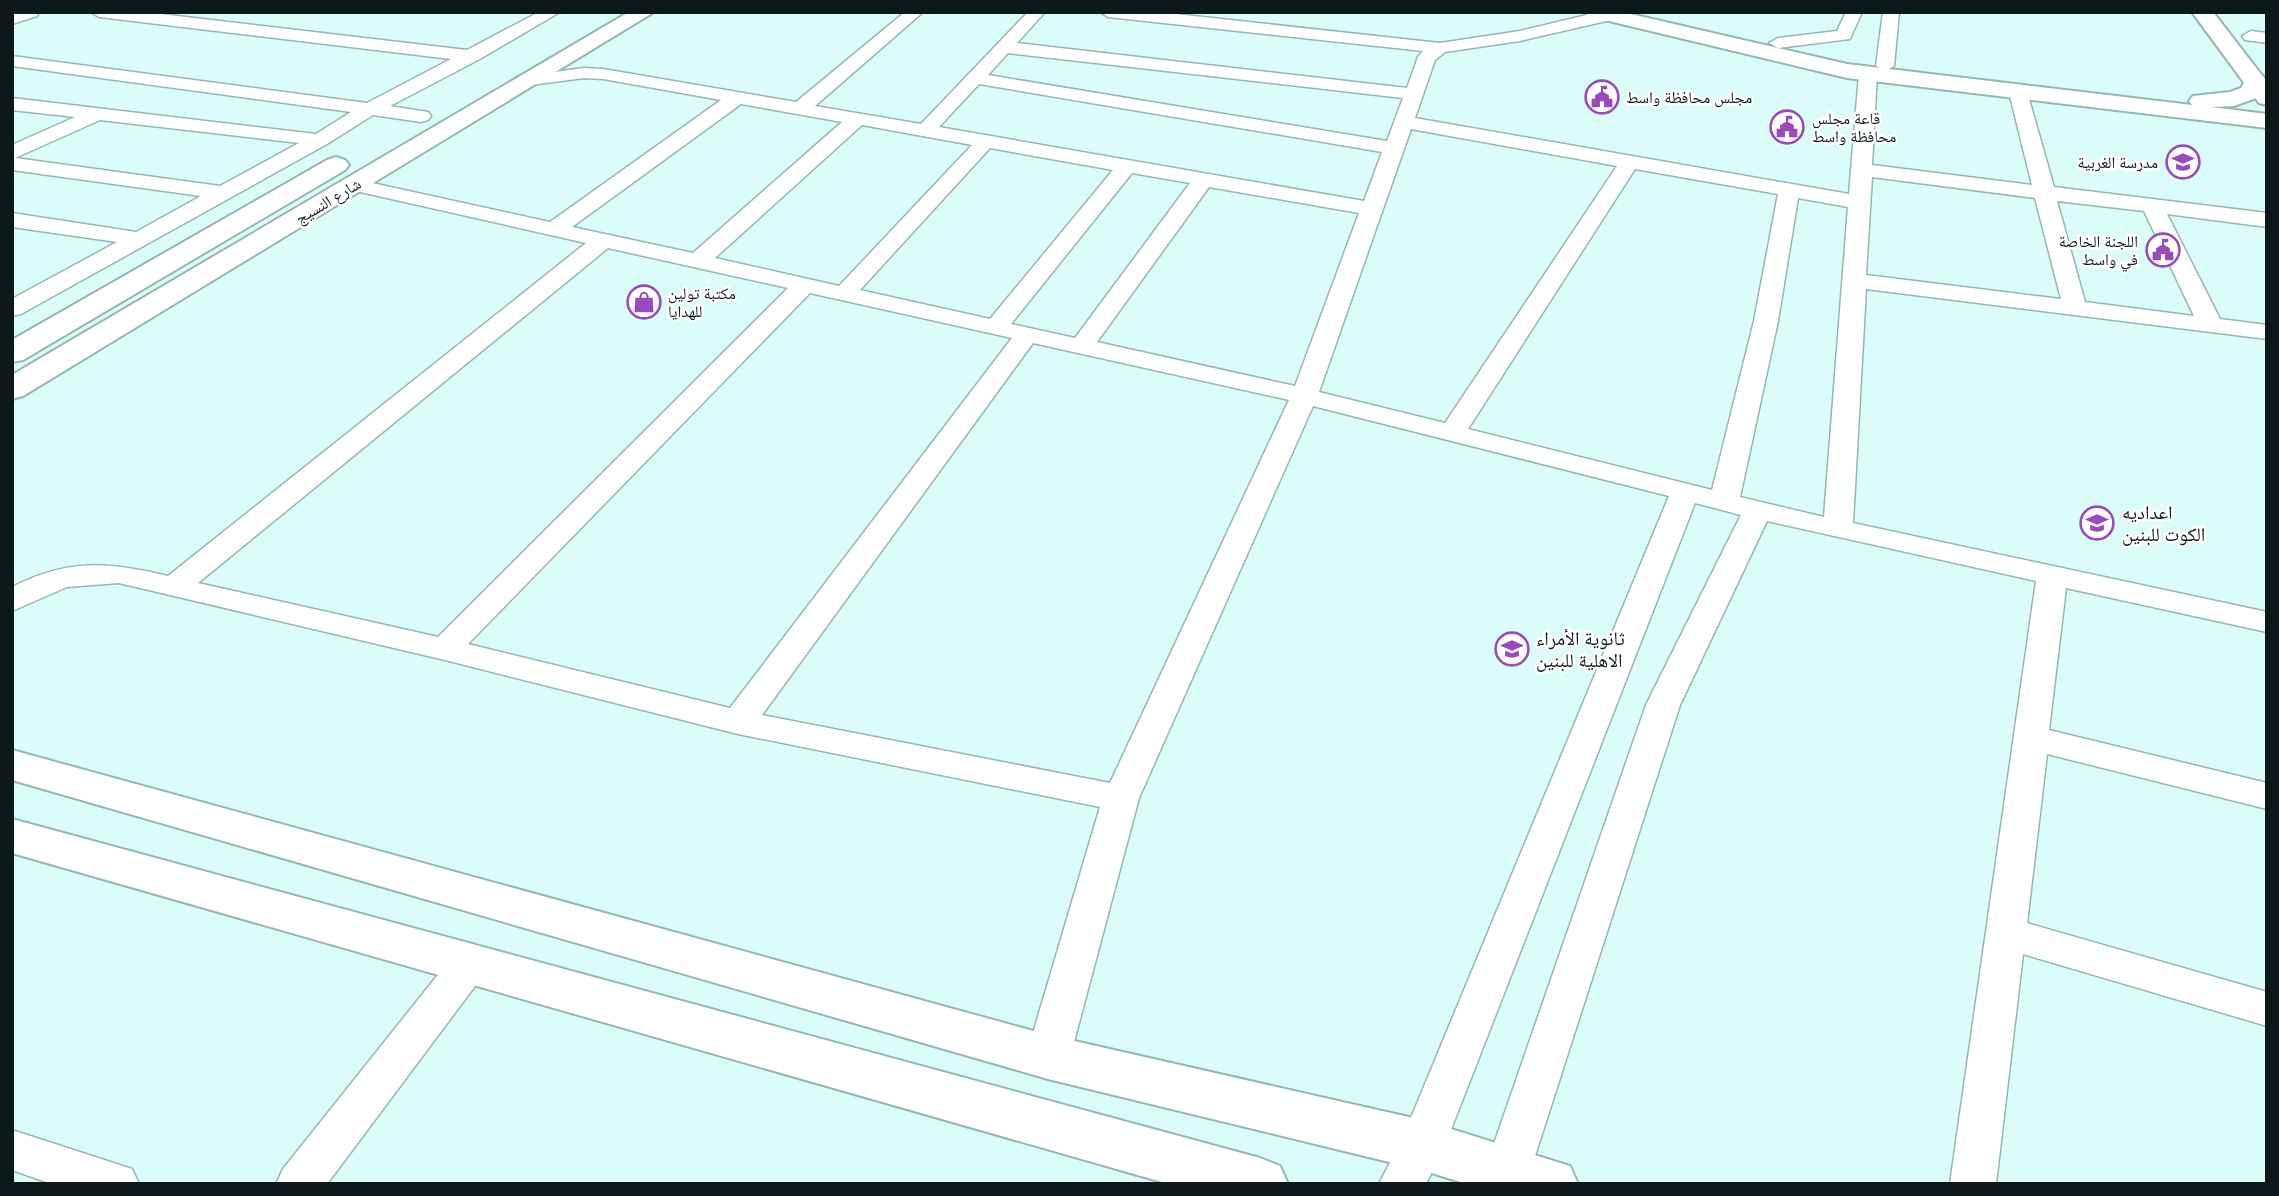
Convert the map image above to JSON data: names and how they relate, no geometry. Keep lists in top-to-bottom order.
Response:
{
  "streets": {
    "main road": ["شارع النسيج"]
  },
  "places": {
    "public building": ["مجلس محافظة واسط", "قاعة مجلس محافظة واسط", "اللجنة الخاصة في واسط"],
    "school or university": ["مدرسة الغربية", "اعداديه الكوت للبنين", "ثانوية الأمراء الاهلية للبنين"],
    "shop": ["مكتبة تولين للهدايا"]
  }
}
